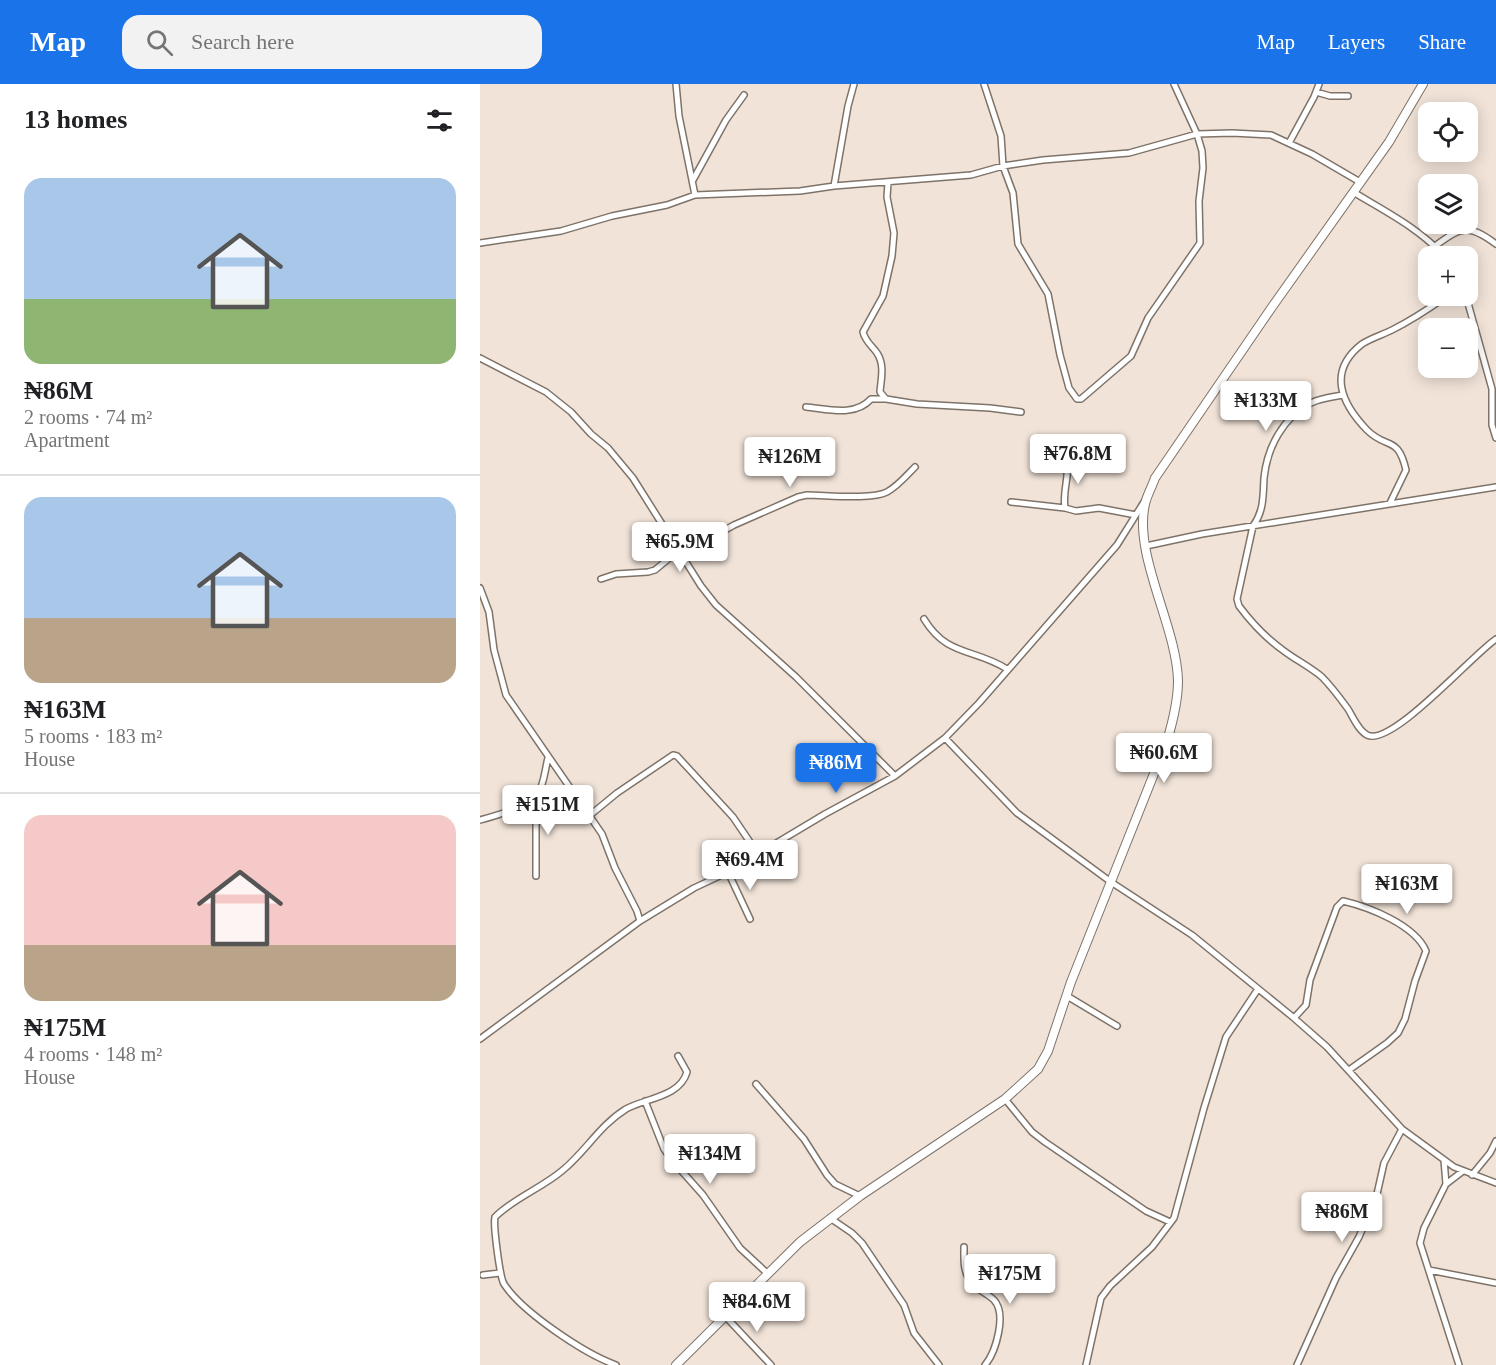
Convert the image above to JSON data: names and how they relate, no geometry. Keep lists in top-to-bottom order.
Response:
{
  "page": {
    "header": "Map",
    "search": "Search here",
    "nav": ["Map", "Layers", "Share"],
    "heading": "13 homes",
    "map_buttons": ["+", "−"],
    "list": [
      {
        "name": "₦86M",
        "note": "2 rooms · 74 m² · Apartment"
      },
      {
        "name": "₦163M",
        "note": "5 rooms · 183 m² · House"
      },
      {
        "name": "₦175M",
        "note": "4 rooms · 148 m² · House"
      }
    ],
    "price": [
      "₦133M",
      "₦76.8M",
      "₦126M",
      "₦65.9M",
      "₦60.6M",
      "₦86M",
      "₦151M",
      "₦69.4M",
      "₦163M",
      "₦134M",
      "₦86M",
      "₦175M",
      "₦84.6M"
    ]
  }
}
